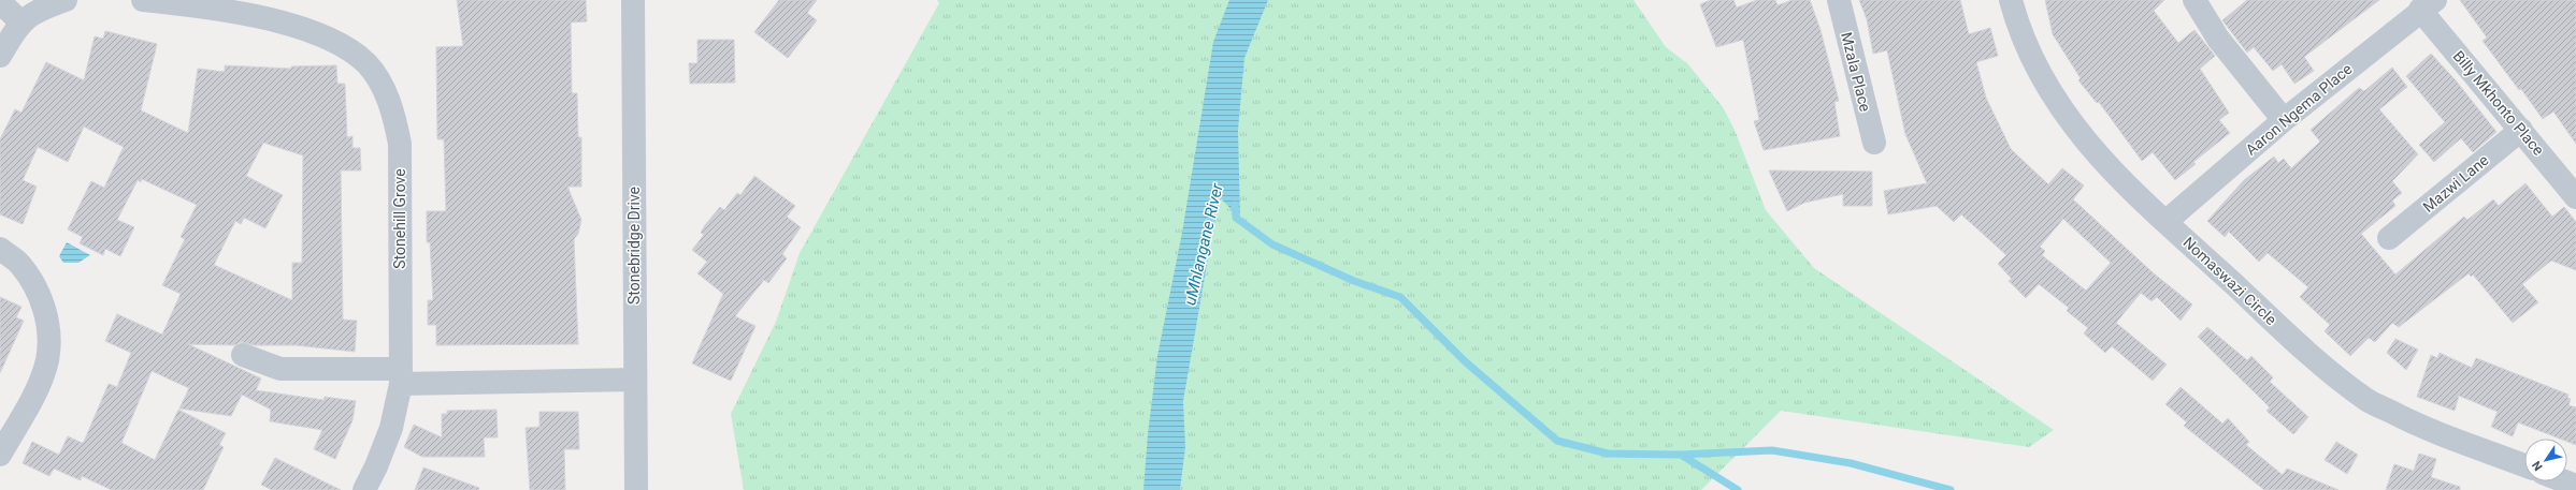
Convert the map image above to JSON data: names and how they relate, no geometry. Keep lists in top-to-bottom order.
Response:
{
  "streets": {
    "street": [
      "Mzala Place",
      "Billy Mkhonto Place",
      "Aaron Ngema Place",
      "Mazwi Lane",
      "Stonehill Grove",
      "Stonebridge Drive",
      "Nomaswazi Circle"
    ]
  },
  "crossings": [
    ["Billy Mkhonto Place", "Aaron Ngema Place"],
    ["Billy Mkhonto Place", "Mazwi Lane"],
    ["Aaron Ngema Place", "Nomaswazi Circle"]
  ],
  "water": ["uMhlangane River"],
  "north": "bottom left"
}
